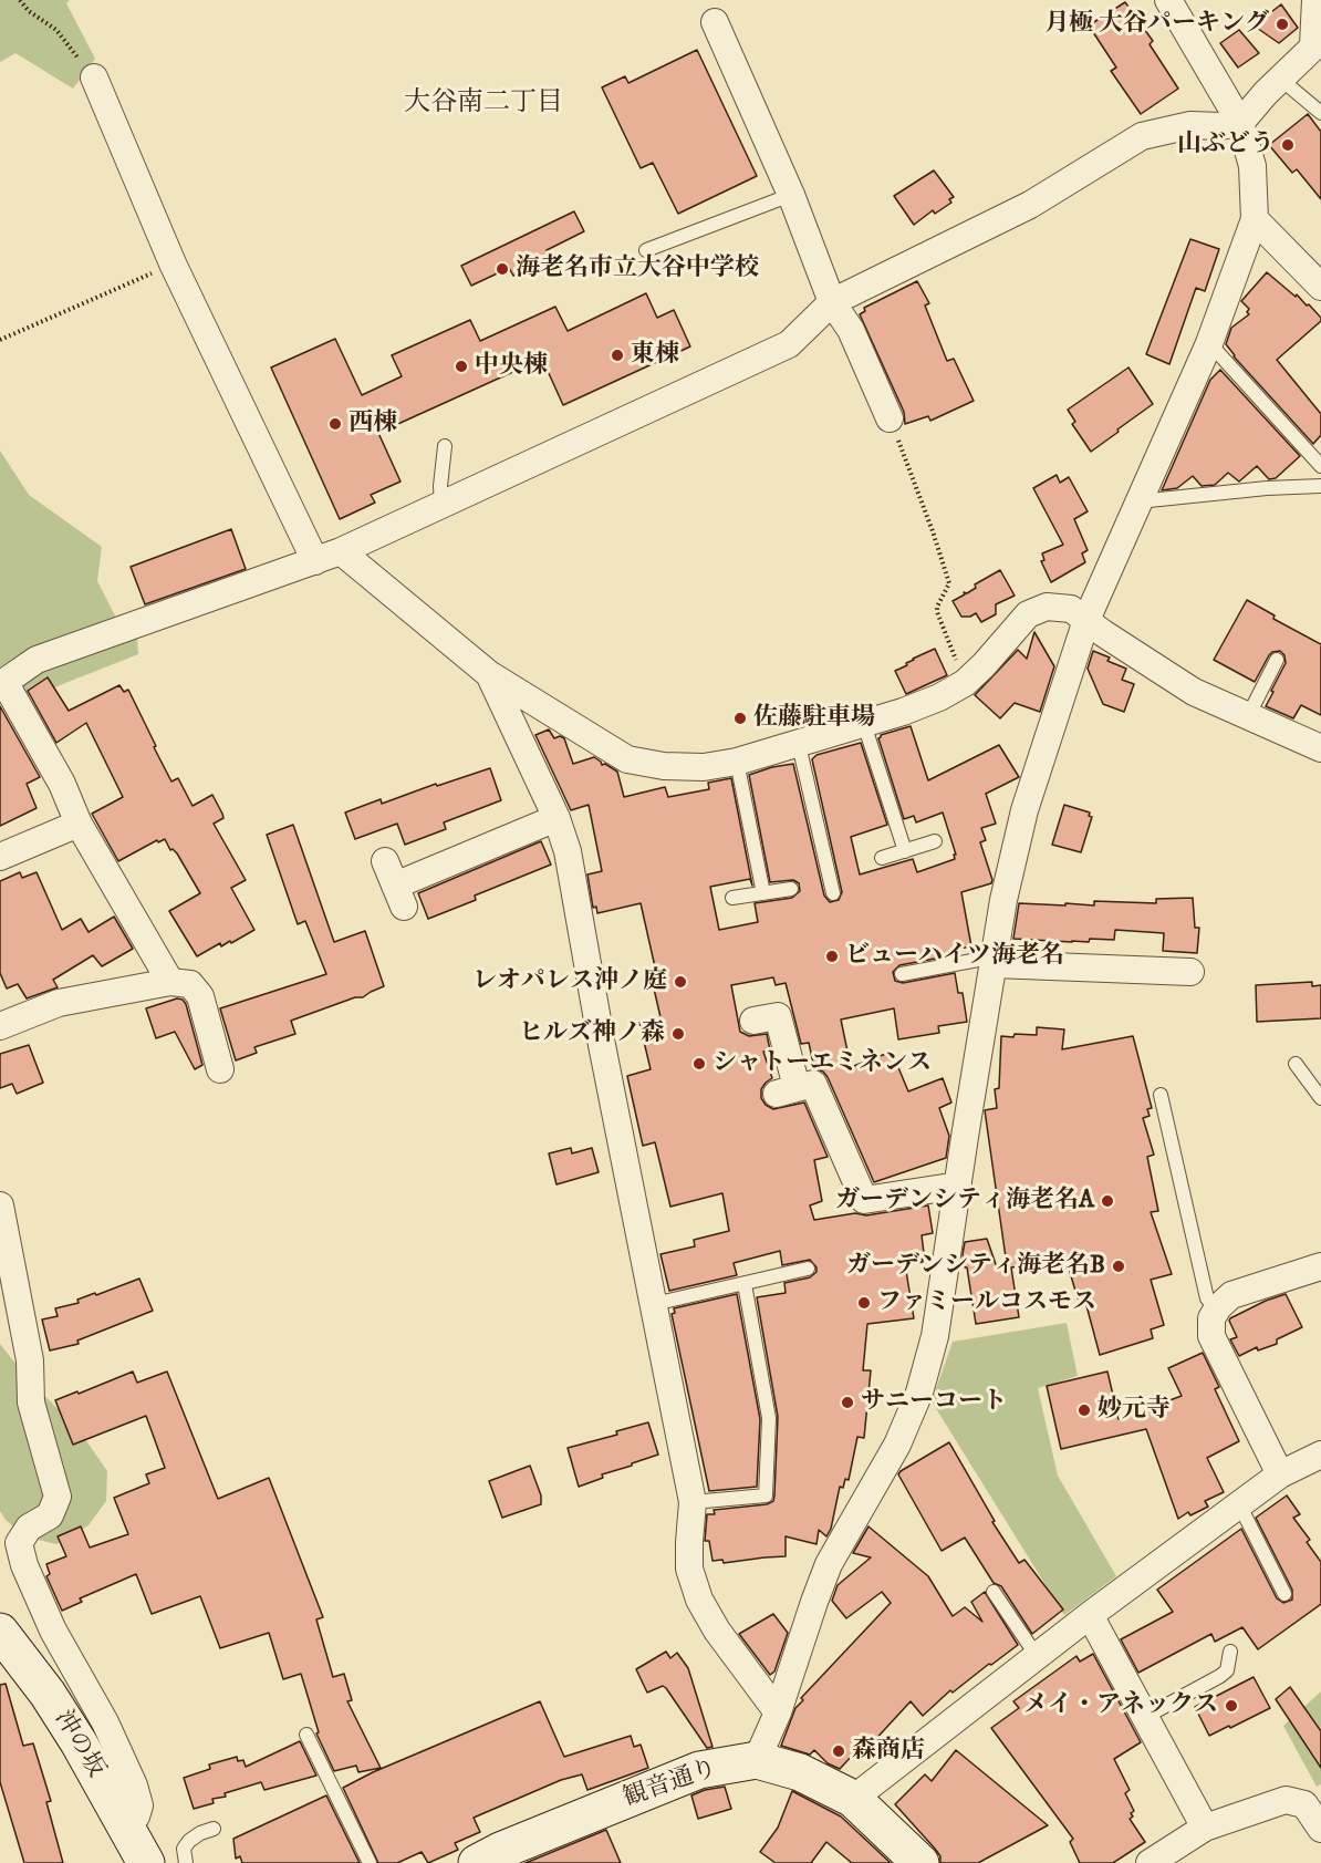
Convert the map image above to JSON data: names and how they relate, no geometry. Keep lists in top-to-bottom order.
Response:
{
  "streets": {
    "main road": ["沖の坂", "観音通り"]
  },
  "districts": ["大谷南二丁目"],
  "places": [
    "月極 大谷パーキング",
    "山ぶどう",
    "海老名市立大谷中学校",
    "東棟",
    "中央棟",
    "西棟",
    "佐藤駐車場",
    "ビューハイツ海老名",
    "レオパレス沖ノ庭",
    "ヒルズ神ノ森",
    "シャトーエミネンス",
    "ガーデンシティ海老名A",
    "ガーデンシティ海老名B",
    "ファミールコスモス",
    "サニーコート",
    "妙元寺",
    "メイ・アネックス",
    "森商店"
  ]
}
